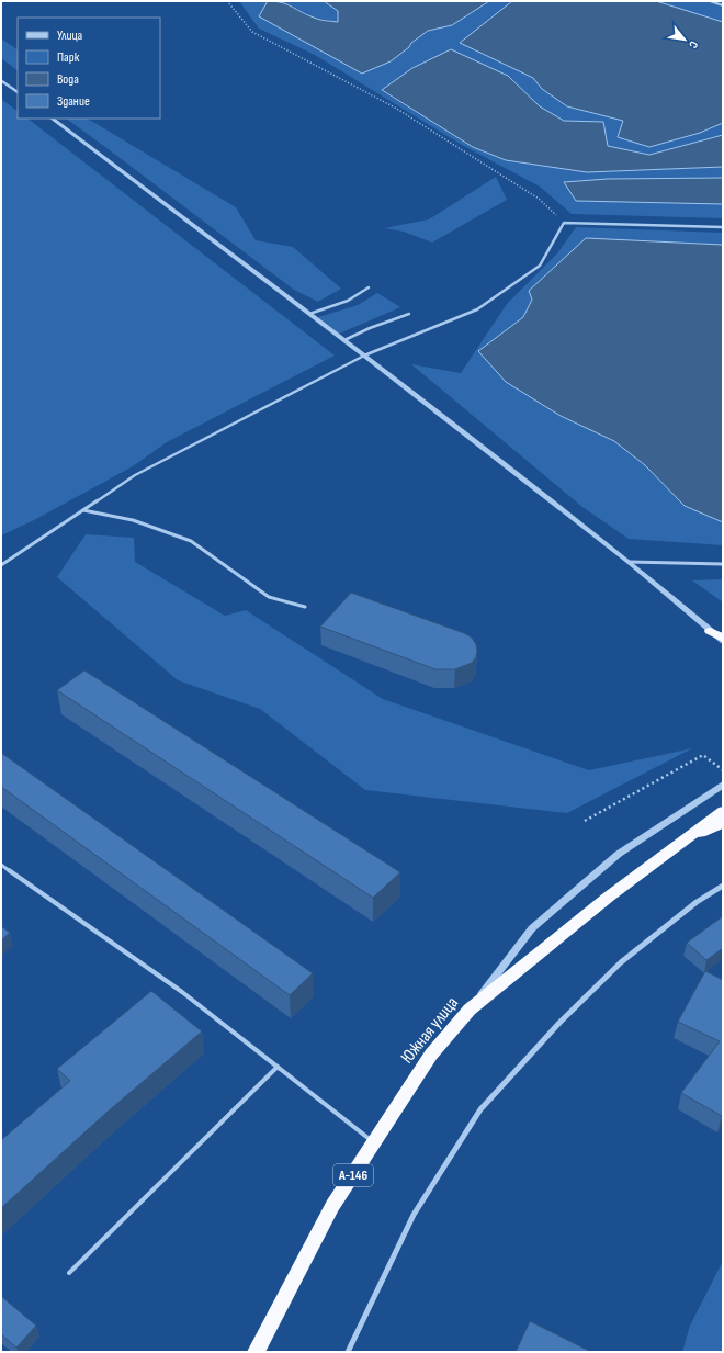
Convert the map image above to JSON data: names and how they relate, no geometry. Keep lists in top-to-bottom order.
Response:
{
  "streets": {
    "highway": ["Южная улица", "А-146"]
  },
  "legend": [
    "Улица",
    "Парк",
    "Вода",
    "Здание"
  ],
  "north": "bottom right"
}
